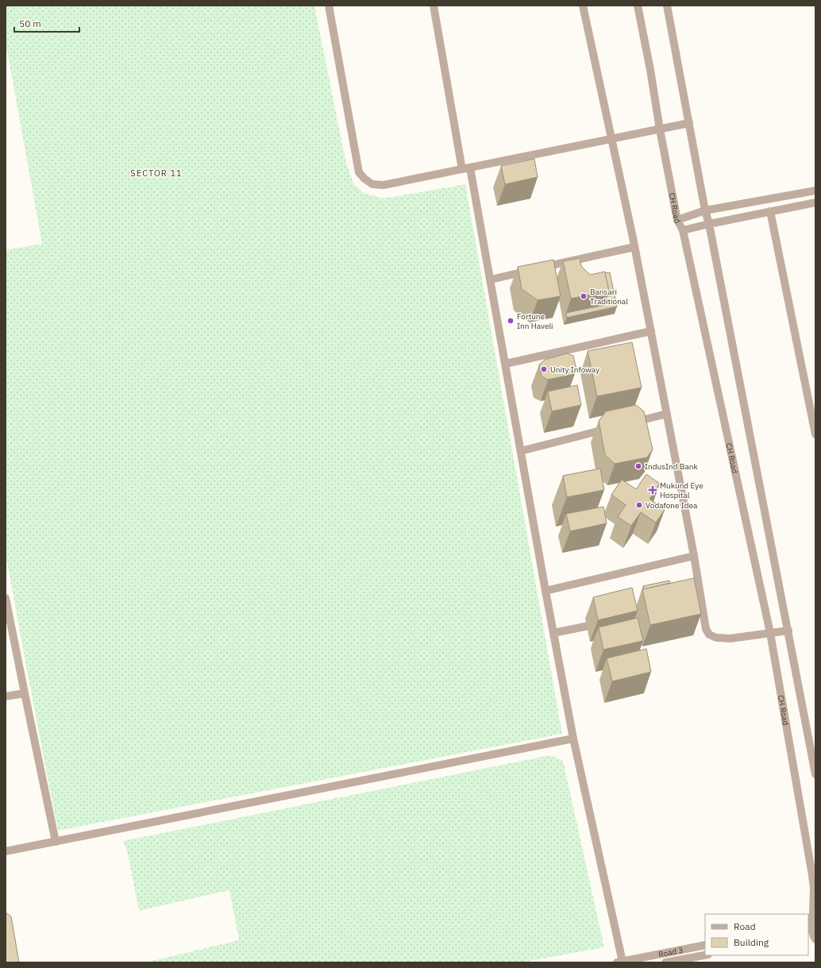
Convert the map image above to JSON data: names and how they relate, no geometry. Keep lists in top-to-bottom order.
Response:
{
  "streets": {
    "street": ["CH Road", "Road 3"]
  },
  "districts": ["SECTOR 11"],
  "places": {
    "other": [
      "Bansari Traditional",
      "Fortune Inn Haveli",
      "Unity Infoway",
      "IndusInd Bank",
      "Vodafone Idea"
    ],
    "health": ["Mukund Eye Hospital"]
  },
  "legend": ["Road", "Building"],
  "scale_bar": "50 m"
}
